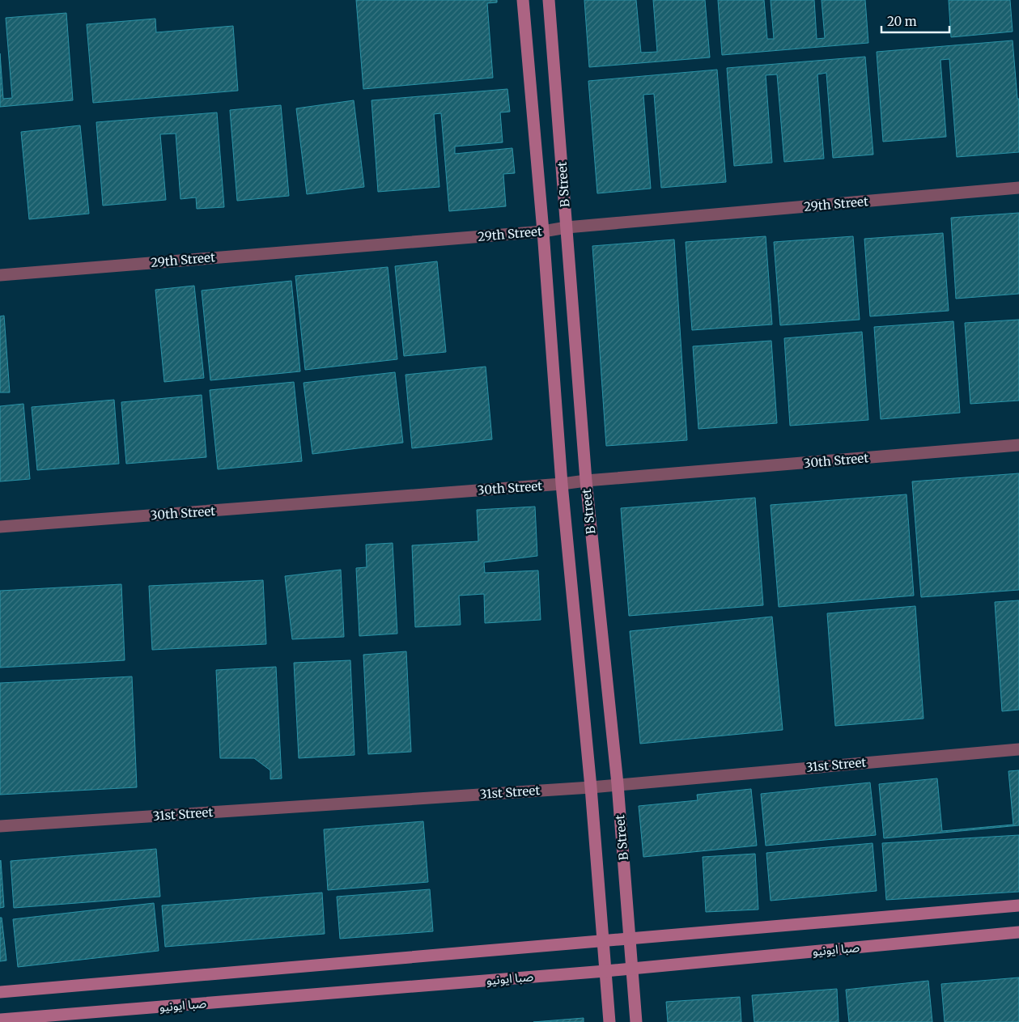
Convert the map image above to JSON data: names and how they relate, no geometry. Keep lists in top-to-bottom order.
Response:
{
  "streets": {
    "street": [
      "B Street",
      "29th Street",
      "30th Street",
      "31st Street",
      "صبا ایونیو"
    ]
  },
  "crossings": [
    ["B Street", "29th Street"],
    ["B Street", "30th Street"],
    ["B Street", "31st Street"],
    ["B Street", "صبا ایونیو"]
  ],
  "scale_bar": "20 m"
}
